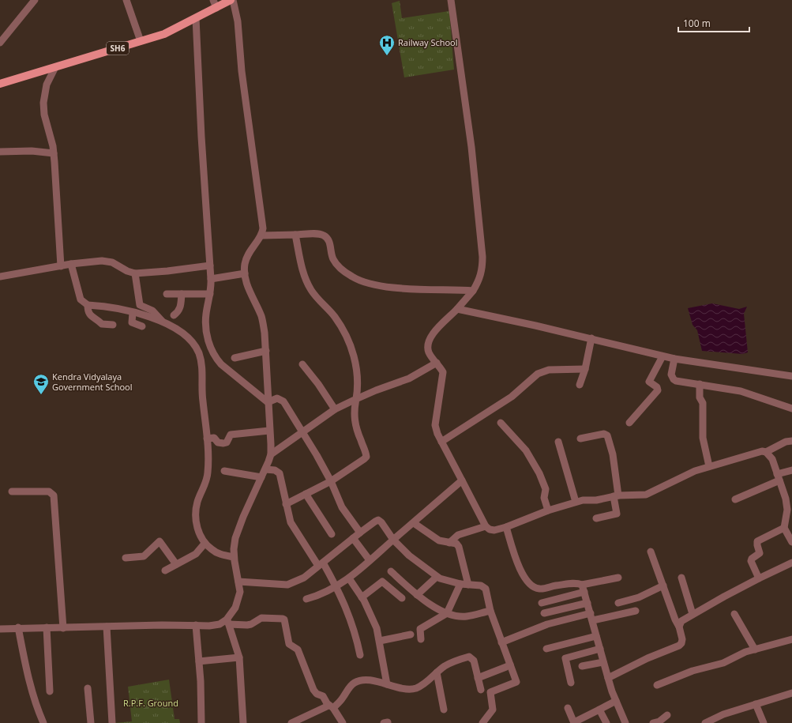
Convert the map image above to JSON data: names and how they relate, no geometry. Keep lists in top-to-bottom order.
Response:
{
  "streets": {
    "main road": ["SH6"]
  },
  "parks": ["R.P.F. Ground"],
  "places": {
    "hospital": ["Railway School"],
    "school or university": ["Kendra Vidyalaya Government School"]
  },
  "scale_bar": "100 m"
}
